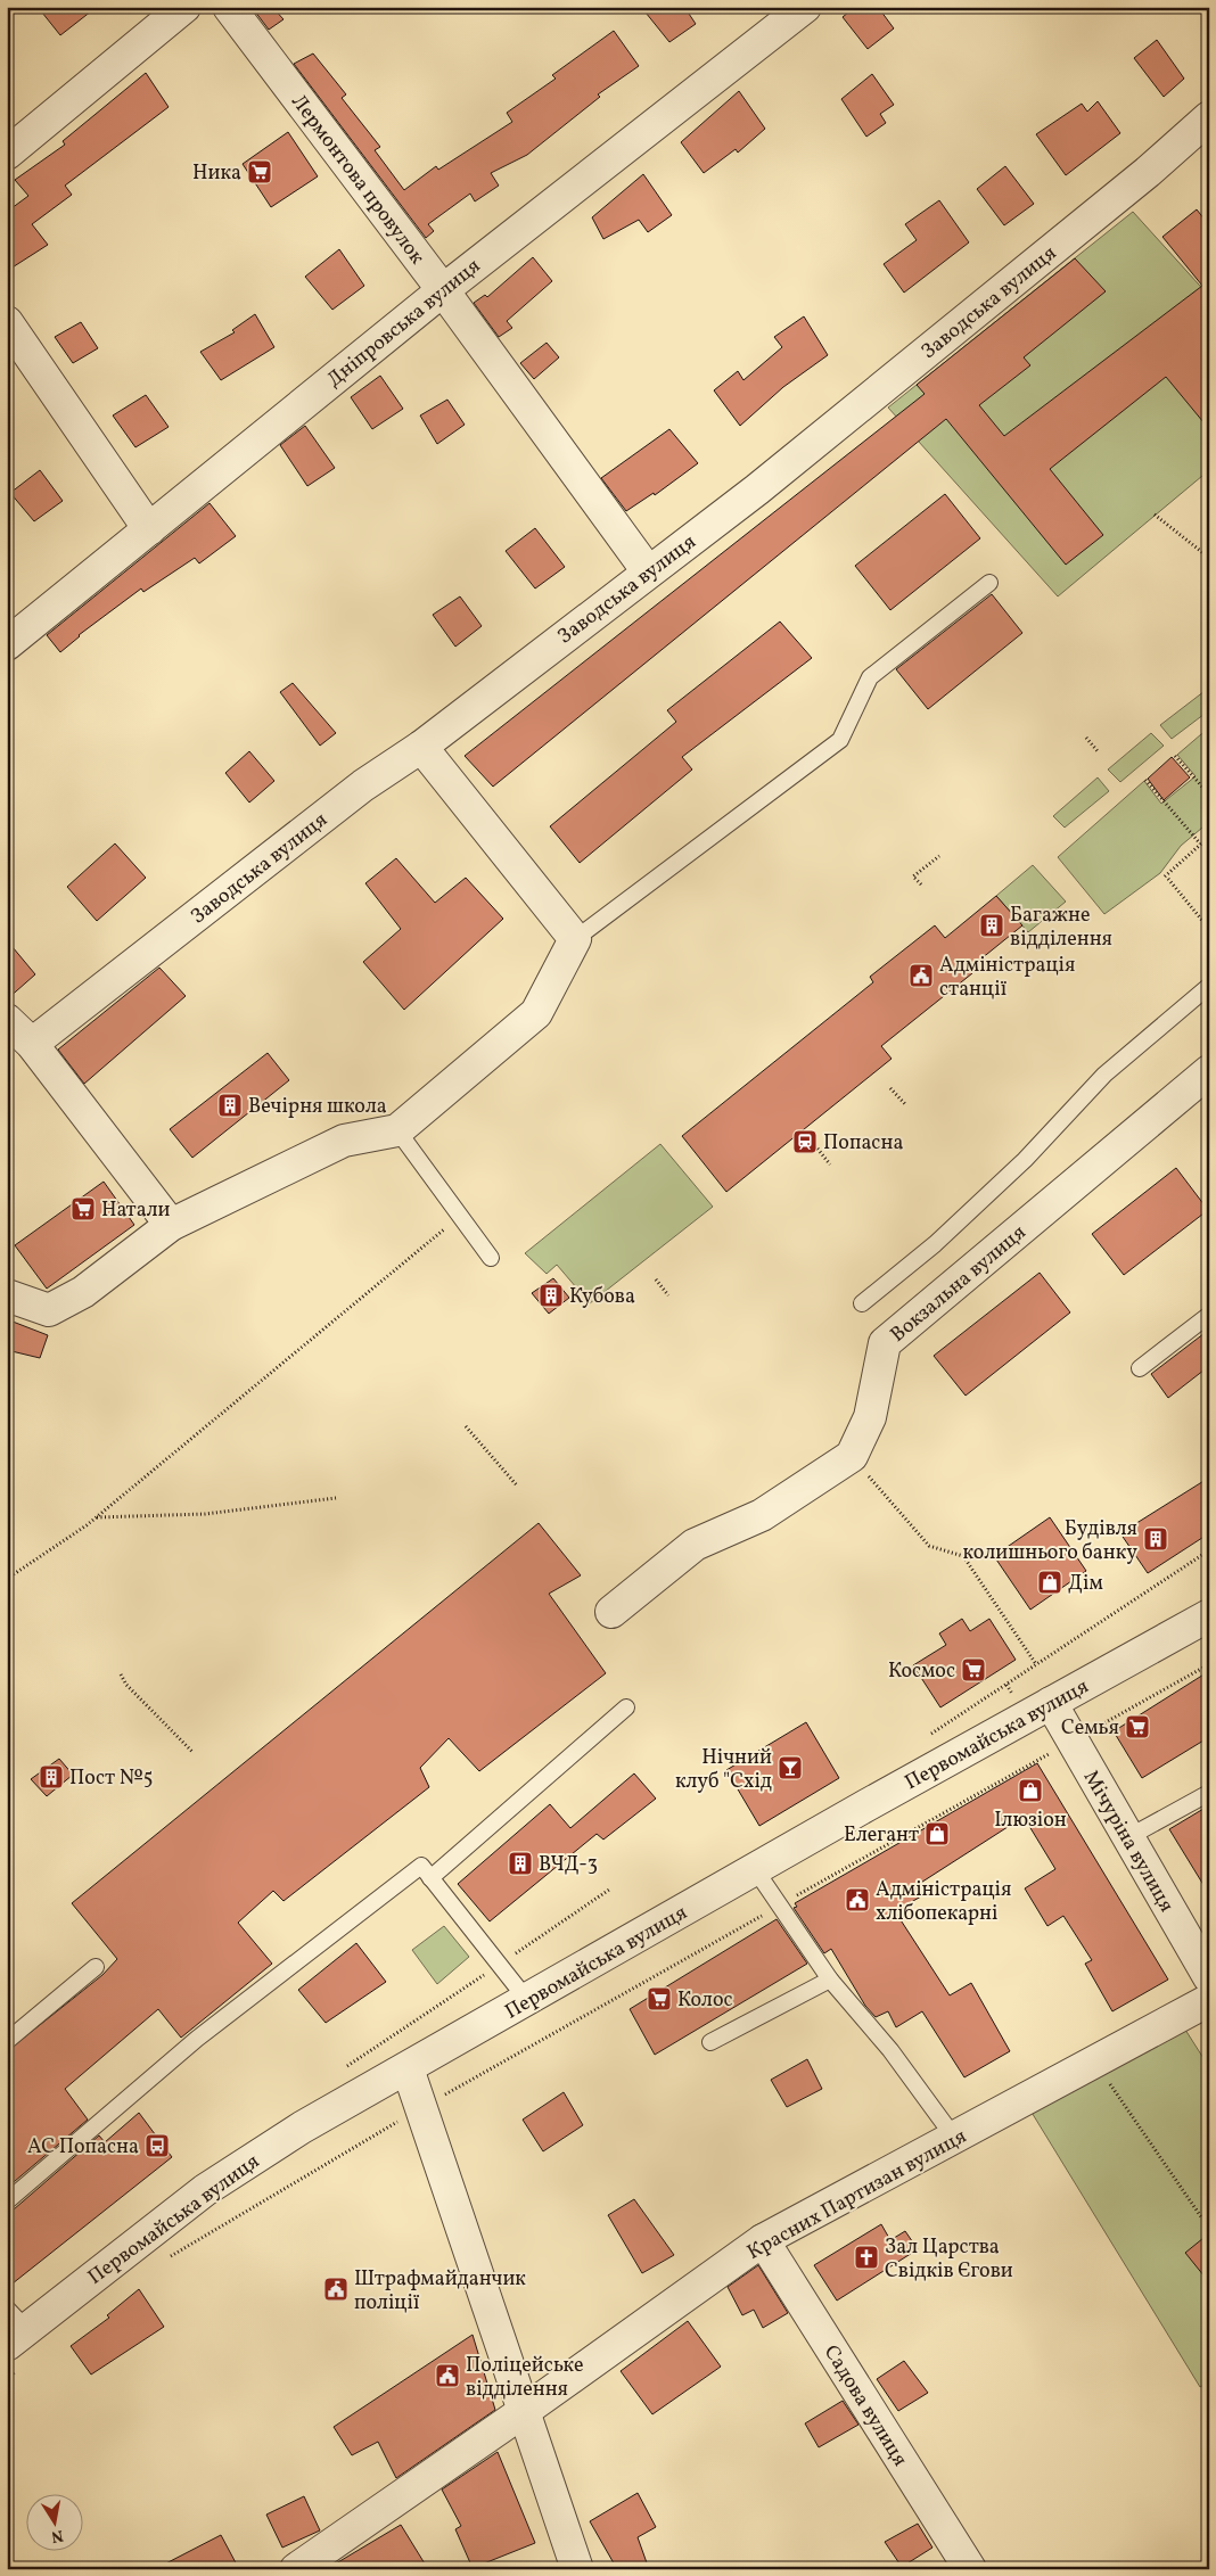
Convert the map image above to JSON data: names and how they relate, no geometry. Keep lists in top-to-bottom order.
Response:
{
  "streets": {
    "street": [
      "Лермонтова провулок",
      "Заводська вулиця",
      "Дніпровська вулиця",
      "Вокзальна вулиця",
      "Первомайська вулиця",
      "Мічуріна вулиця",
      "Красних Партизан вулиця",
      "Садова вулиця"
    ]
  },
  "crossings": [
    ["Лермонтова провулок", "Заводська вулиця"],
    ["Лермонтова провулок", "Дніпровська вулиця"],
    ["Первомайська вулиця", "Мічуріна вулиця"],
    ["Красних Партизан вулиця", "Садова вулиця"]
  ],
  "places": {
    "supermarket": [
      "Ника",
      "Натали",
      "Космос",
      "Семья",
      "Колос"
    ],
    "building": [
      "Багажне відділення",
      "Вечірня школа",
      "Кубова",
      "Будівля колишнього банку",
      "Пост №5",
      "ВЧД-3"
    ],
    "public building": [
      "Адміністрація станції",
      "Адміністрація хлібопекарні",
      "Штрафмайданчик поліції",
      "Поліцейське відділення"
    ],
    "station": ["Попасна"],
    "shop": ["Дім", "Ілюзіон", "Елегант"],
    "bar": ["Нічний клуб \"Схід"],
    "bus stop": ["АС Попасна"],
    "church": ["Зал Царства Свідків Єгови"]
  },
  "north": "bottom"
}
